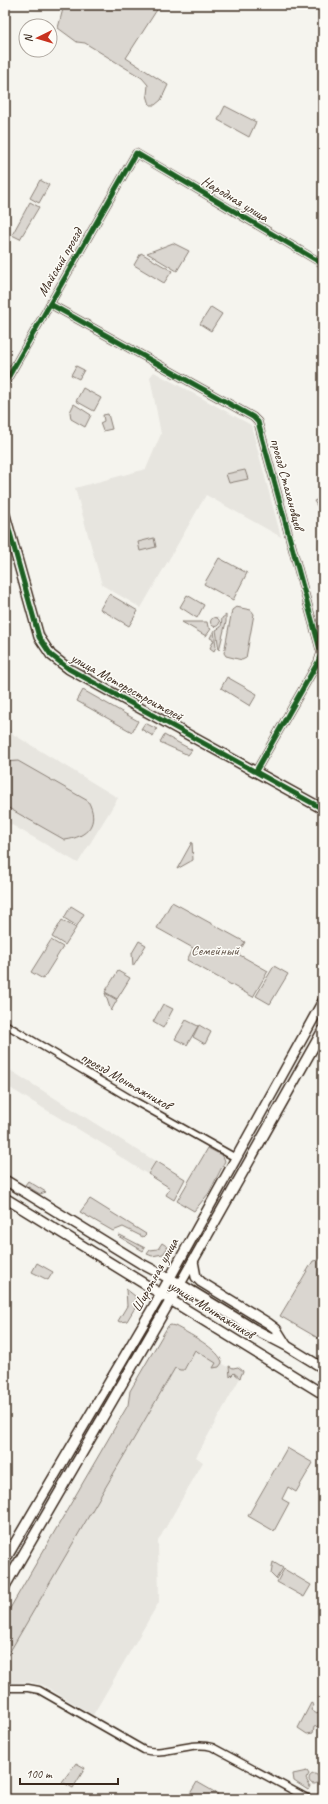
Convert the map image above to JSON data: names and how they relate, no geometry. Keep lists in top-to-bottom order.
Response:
{
  "streets": {
    "main road": ["улица Моторостроителей", "Широтная улица", "улица Монтажников"],
    "street": [
      "Народная улица",
      "Майский проезд",
      "проезд Стахановцев",
      "проезд Монтажников"
    ]
  },
  "crossings": [
    ["Народная улица", "Майский проезд"],
    ["Майский проезд", "проезд Стахановцев"],
    ["проезд Стахановцев", "улица Моторостроителей"],
    ["проезд Монтажников", "Широтная улица"],
    ["Широтная улица", "улица Монтажников"]
  ],
  "parks": ["Семейный"],
  "scale_bar": "100 m",
  "north": "left"
}
